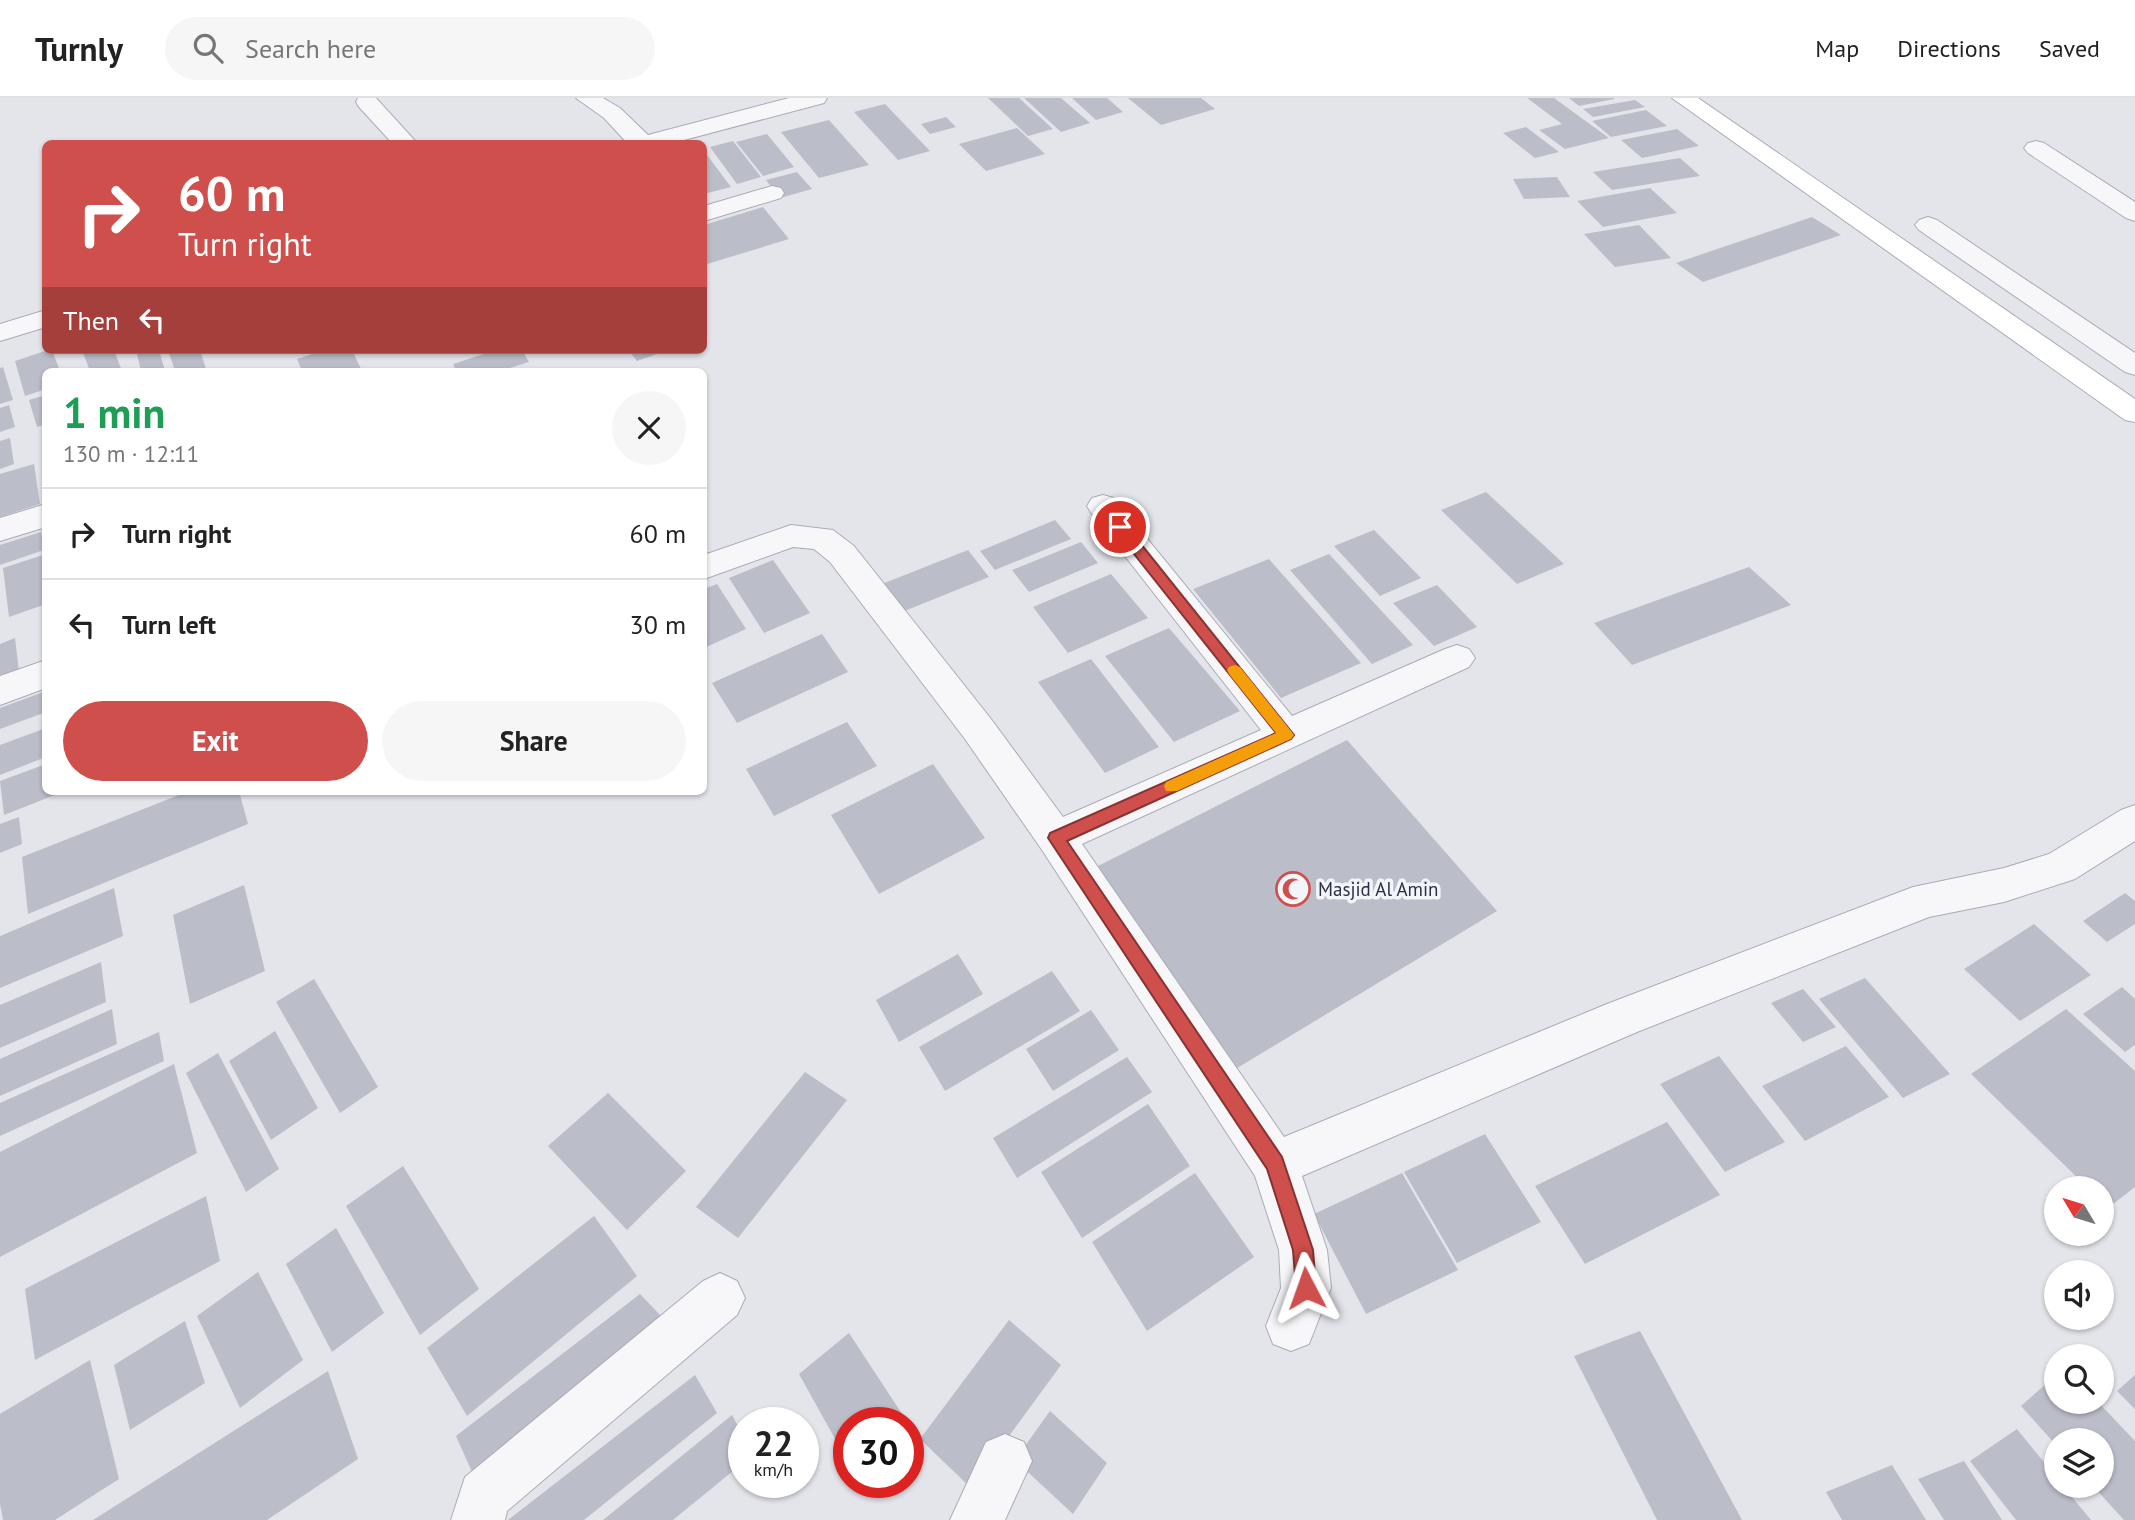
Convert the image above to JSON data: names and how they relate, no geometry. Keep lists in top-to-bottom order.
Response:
{
  "places": {
    "mosque": ["Masjid Al Amin"]
  },
  "north": "top left",
  "page": {
    "header": "Turnly",
    "search": "Search here",
    "nav": ["Map", "Directions", "Saved"],
    "turn": ["60 m", "Turn right"],
    "then": "Then",
    "heading": ["1 min", "130 m · 12:11"],
    "list": [
      {
        "name": "Turn right",
        "value": "60 m"
      },
      {
        "name": "Turn left",
        "value": "30 m"
      }
    ],
    "buttons": ["Exit", "Share"],
    "speed": "22 km/h",
    "limit": "30"
  }
}
